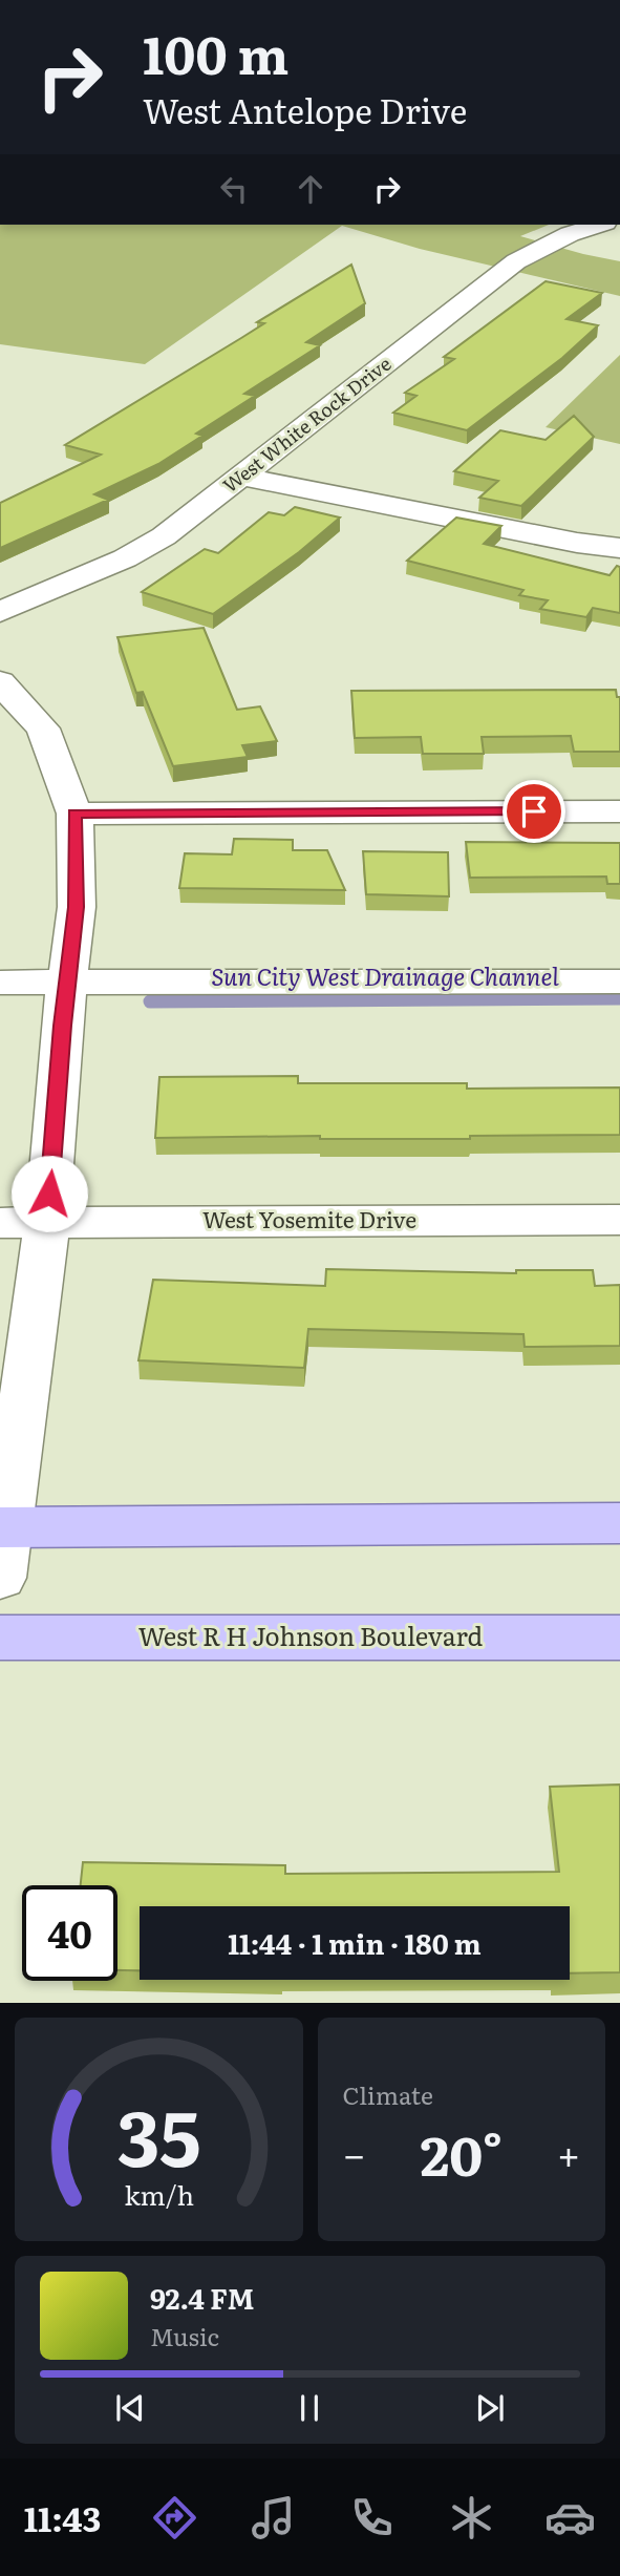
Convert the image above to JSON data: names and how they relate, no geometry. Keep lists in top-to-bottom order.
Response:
{
  "streets": {
    "main road": ["West R H Johnson Boulevard"],
    "street": ["West White Rock Drive", "West Yosemite Drive"]
  },
  "water": ["Sun City West Drainage Channel"],
  "page": {
    "turn": ["100 m", "West Antelope Drive"],
    "limit": "40",
    "trip": "11:44 · 1 min · 180 m",
    "tile": "Climate",
    "heat": ["−", "20°", "+"],
    "song": ["92.4 FM", "Music"],
    "tabs": "11:43",
    "gauge": ["35", "km/h"]
  }
}
